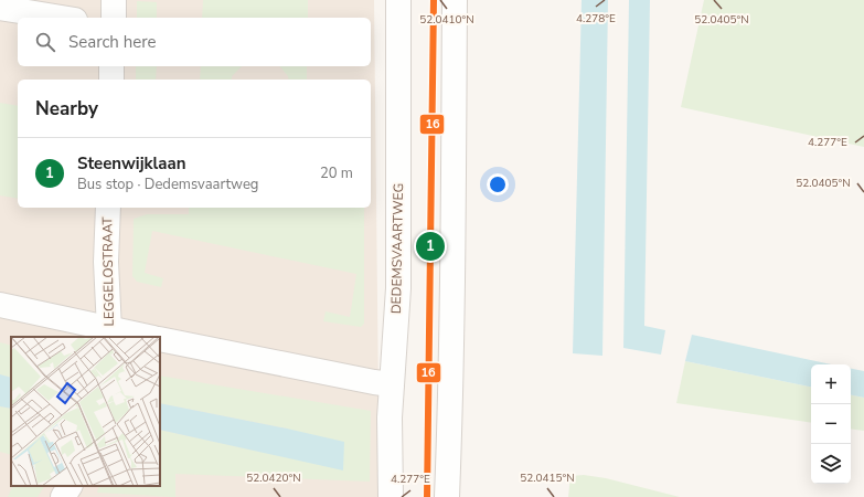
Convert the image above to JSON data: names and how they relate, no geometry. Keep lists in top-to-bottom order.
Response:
{
  "streets": {
    "street": ["DEDEMSVAARTWEG", "LEGGELOSTRAAT"]
  },
  "lines": ["transit line 16"],
  "page": {
    "search": "Search here",
    "heading": "Nearby",
    "list": [
      {
        "mark": "1",
        "name": "Steenwijklaan",
        "note": "Bus stop · Dedemsvaartweg",
        "value": "20 m"
      }
    ],
    "pins": "1",
    "map_buttons": ["+", "−"]
  },
  "coordinates": [
    "4.278°E",
    "52.0410°N",
    "52.0405°N",
    "4.277°E",
    "52.0420°N",
    "52.0415°N"
  ]
}
